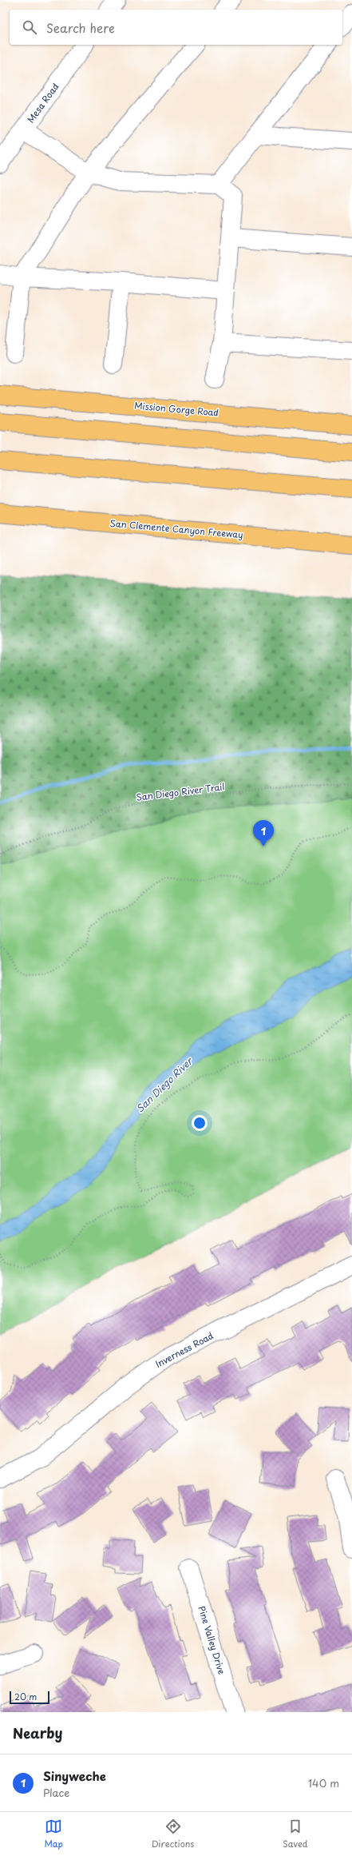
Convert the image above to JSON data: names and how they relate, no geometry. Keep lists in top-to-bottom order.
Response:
{
  "streets": {
    "main road": ["Mission Gorge Road", "San Clemente Canyon Freeway"],
    "street": ["Mesa Road", "Inverness Road", "Pine Valley Drive"],
    "path": ["San Diego River Trail"]
  },
  "water": ["San Diego River"],
  "scale_bar": "20 m",
  "page": {
    "search": "Search here",
    "pins": "1",
    "scale": "20 m",
    "heading": "Nearby",
    "list": [
      {
        "mark": "1",
        "name": "Sinyweche",
        "note": "Place",
        "value": "140 m"
      }
    ],
    "nav": ["Map", "Directions", "Saved"]
  }
}
